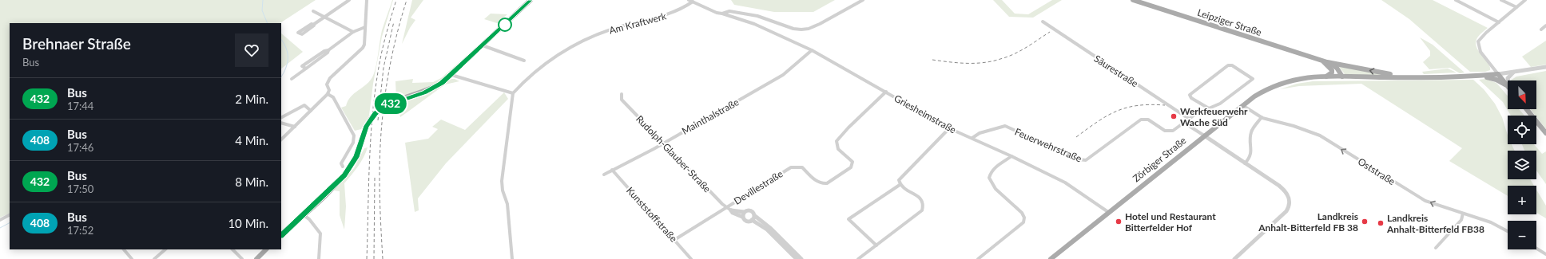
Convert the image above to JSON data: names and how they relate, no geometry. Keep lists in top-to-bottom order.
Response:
{
  "streets": {
    "main road": ["Leipziger Straße", "Zörbiger Straße"],
    "street": [
      "Am Kraftwerk",
      "Säurestraße",
      "Griesheimstraße",
      "Mainthalstraße",
      "Feuerwehrstraße",
      "Rudolph-Glauber-Straße",
      "Oststraße",
      "Devillestraße",
      "Kunststoffstraße"
    ]
  },
  "crossings": [
    ["Leipziger Straße", "Zörbiger Straße"],
    ["Am Kraftwerk", "Griesheimstraße"],
    ["Griesheimstraße", "Mainthalstraße"],
    ["Griesheimstraße", "Feuerwehrstraße"],
    ["Griesheimstraße", "Zörbiger Straße"],
    ["Griesheimstraße", "Devillestraße"],
    ["Mainthalstraße", "Rudolph-Glauber-Straße"],
    ["Mainthalstraße", "Kunststoffstraße"],
    ["Rudolph-Glauber-Straße", "Devillestraße"],
    ["Zörbiger Straße", "Oststraße"]
  ],
  "one_way": ["Oststraße"],
  "places": [
    "Werkfeuerwehr Wache Süd",
    "Hotel und Restaurant Bitterfelder Hof",
    "Landkreis Anhalt-Bitterfeld FB 38",
    "Landkreis Anhalt-Bitterfeld FB38"
  ],
  "lines": ["bus line 432"],
  "north": "bottom right",
  "page": {
    "on_map": "432",
    "heading": ["Brehnaer Straße", "Bus"],
    "list": [
      {
        "mark": "432",
        "name": "Bus",
        "note": "17:44",
        "value": "2 Min."
      },
      {
        "mark": "408",
        "name": "Bus",
        "note": "17:46",
        "value": "4 Min."
      },
      {
        "mark": "432",
        "name": "Bus",
        "note": "17:50",
        "value": "8 Min."
      },
      {
        "mark": "408",
        "name": "Bus",
        "note": "17:52",
        "value": "10 Min."
      }
    ],
    "map_buttons": ["+", "−"]
  }
}
